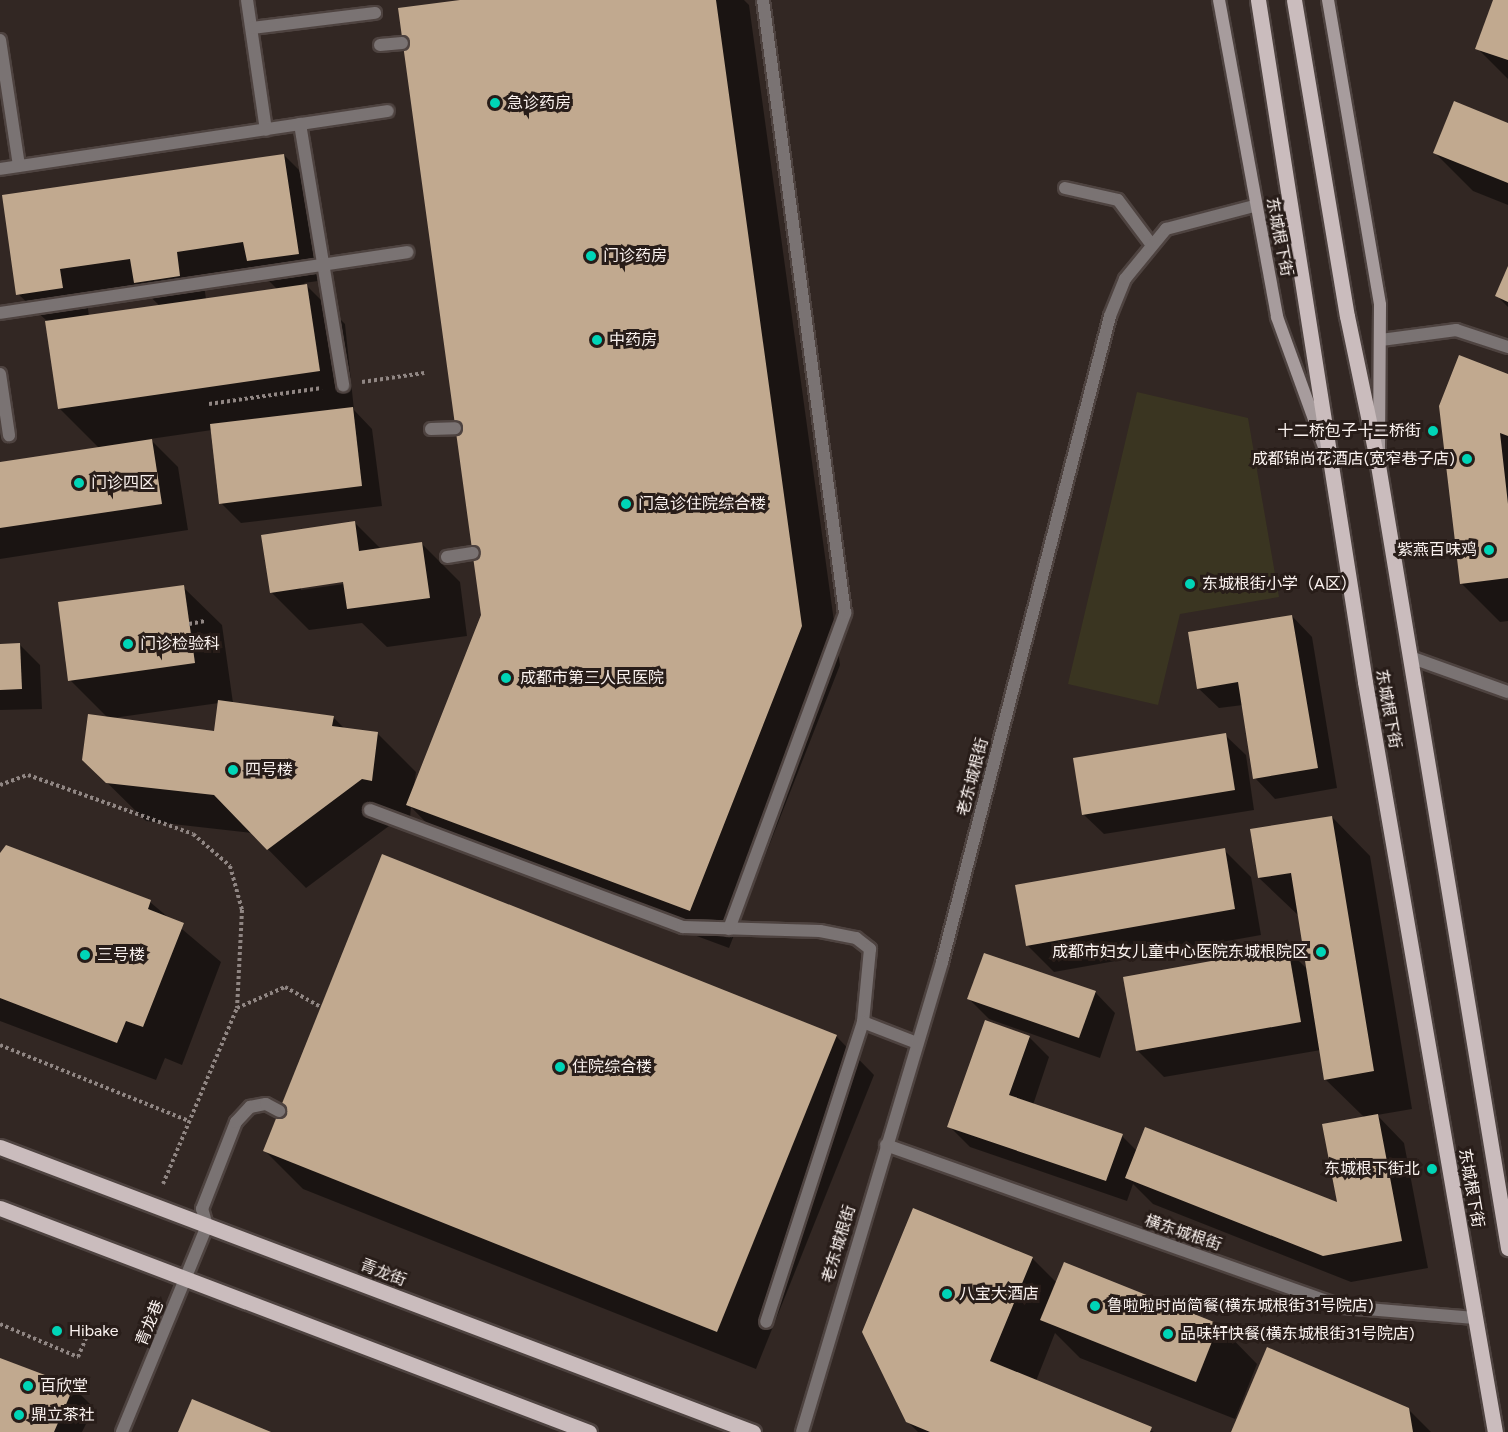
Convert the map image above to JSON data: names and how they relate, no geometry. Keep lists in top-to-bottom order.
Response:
{
  "streets": {
    "main road": ["东城根下街", "青龙街"],
    "street": ["老东城根街", "横东城根街", "青龙巷"]
  },
  "crossings": [
    ["东城根下街", "老东城根街"],
    ["东城根下街", "横东城根街"],
    ["老东城根街", "横东城根街"],
    ["青龙街", "青龙巷"]
  ],
  "places": [
    "急诊药房",
    "门诊药房",
    "中药房",
    "十二桥包子十二桥街",
    "成都锦尚花酒店(宽窄巷子店)",
    "门诊四区",
    "门急诊住院综合楼",
    "紫燕百味鸡",
    "东城根街小学（A区）",
    "门诊检验科",
    "成都市第三人民医院",
    "四号楼",
    "成都市妇女儿童中心医院东城根院区",
    "三号楼",
    "住院综合楼",
    "东城根下街北",
    "八宝大酒店",
    "鲁啦啦时尚简餐(横东城根街31号院店)",
    "Hibake",
    "品味轩快餐(横东城根街31号院店)",
    "百欣堂",
    "鼎立茶社"
  ]
}
